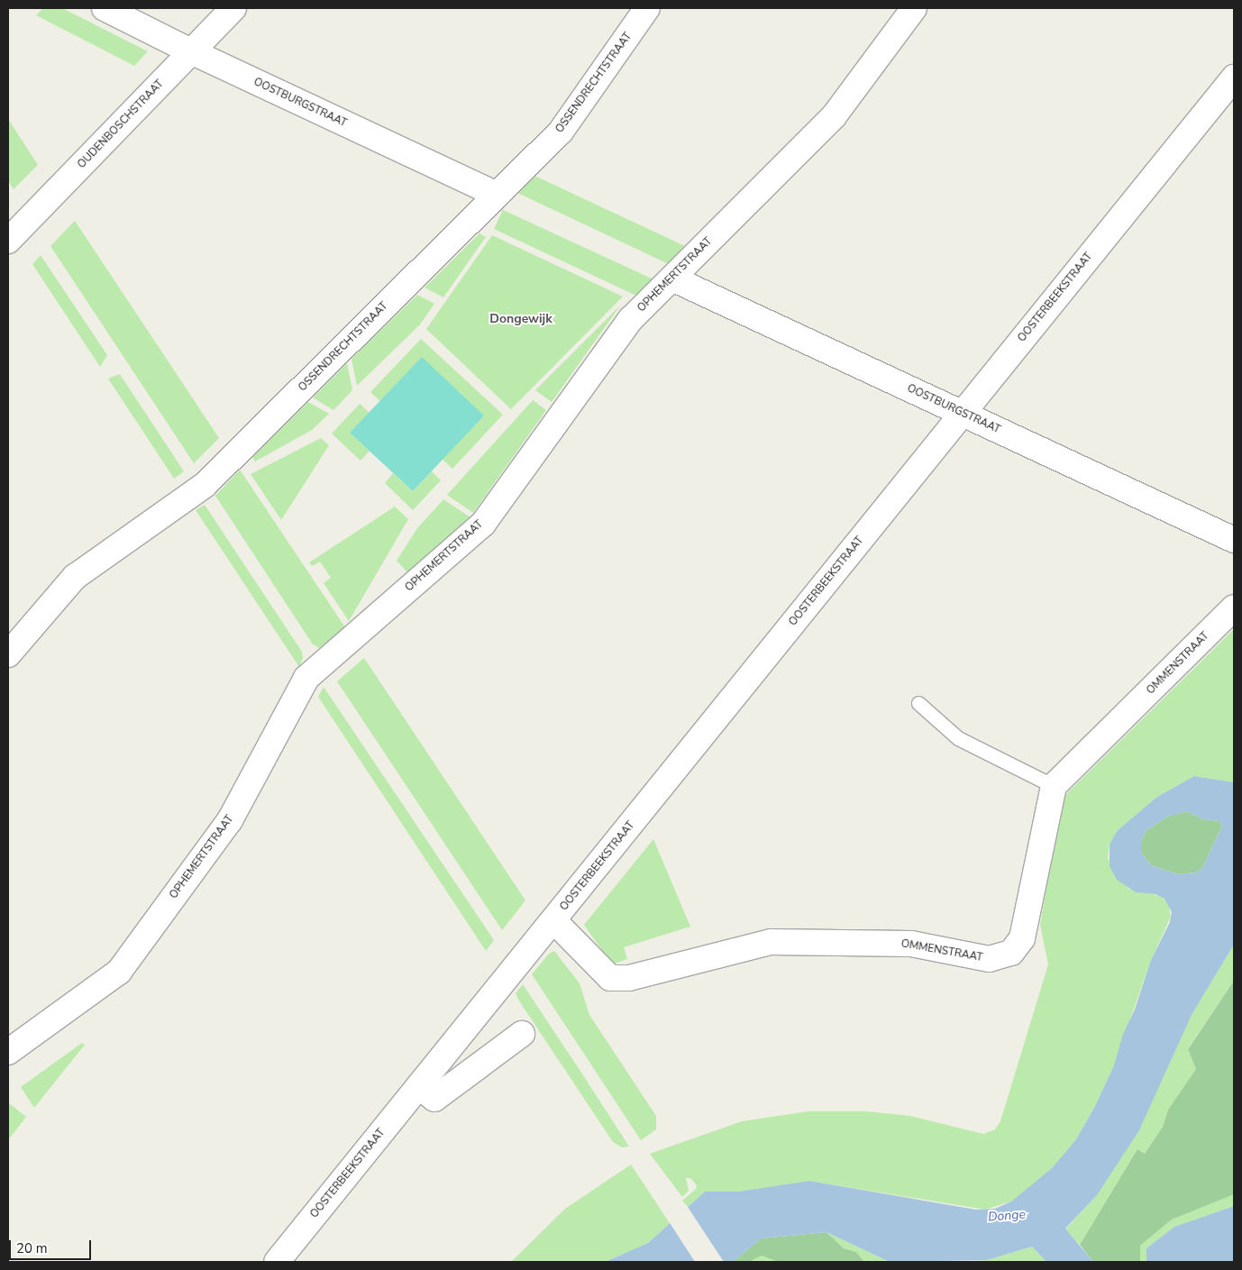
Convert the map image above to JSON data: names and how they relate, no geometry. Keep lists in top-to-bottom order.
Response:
{
  "streets": {
    "street": [
      "OSSENDRECHTSTRAAT",
      "OOSTBURGSTRAAT",
      "OUDENBOSCHSTRAAT",
      "OPHEMERTSTRAAT",
      "OOSTERBEEKSTRAAT",
      "OMMENSTRAAT"
    ]
  },
  "crossings": [
    ["OSSENDRECHTSTRAAT", "OOSTBURGSTRAAT"],
    ["OOSTBURGSTRAAT", "OUDENBOSCHSTRAAT"],
    ["OOSTBURGSTRAAT", "OPHEMERTSTRAAT"],
    ["OOSTBURGSTRAAT", "OOSTERBEEKSTRAAT"],
    ["OOSTERBEEKSTRAAT", "OMMENSTRAAT"]
  ],
  "districts": ["Dongewijk"],
  "water": ["Donge"],
  "scale_bar": "20 m"
}
